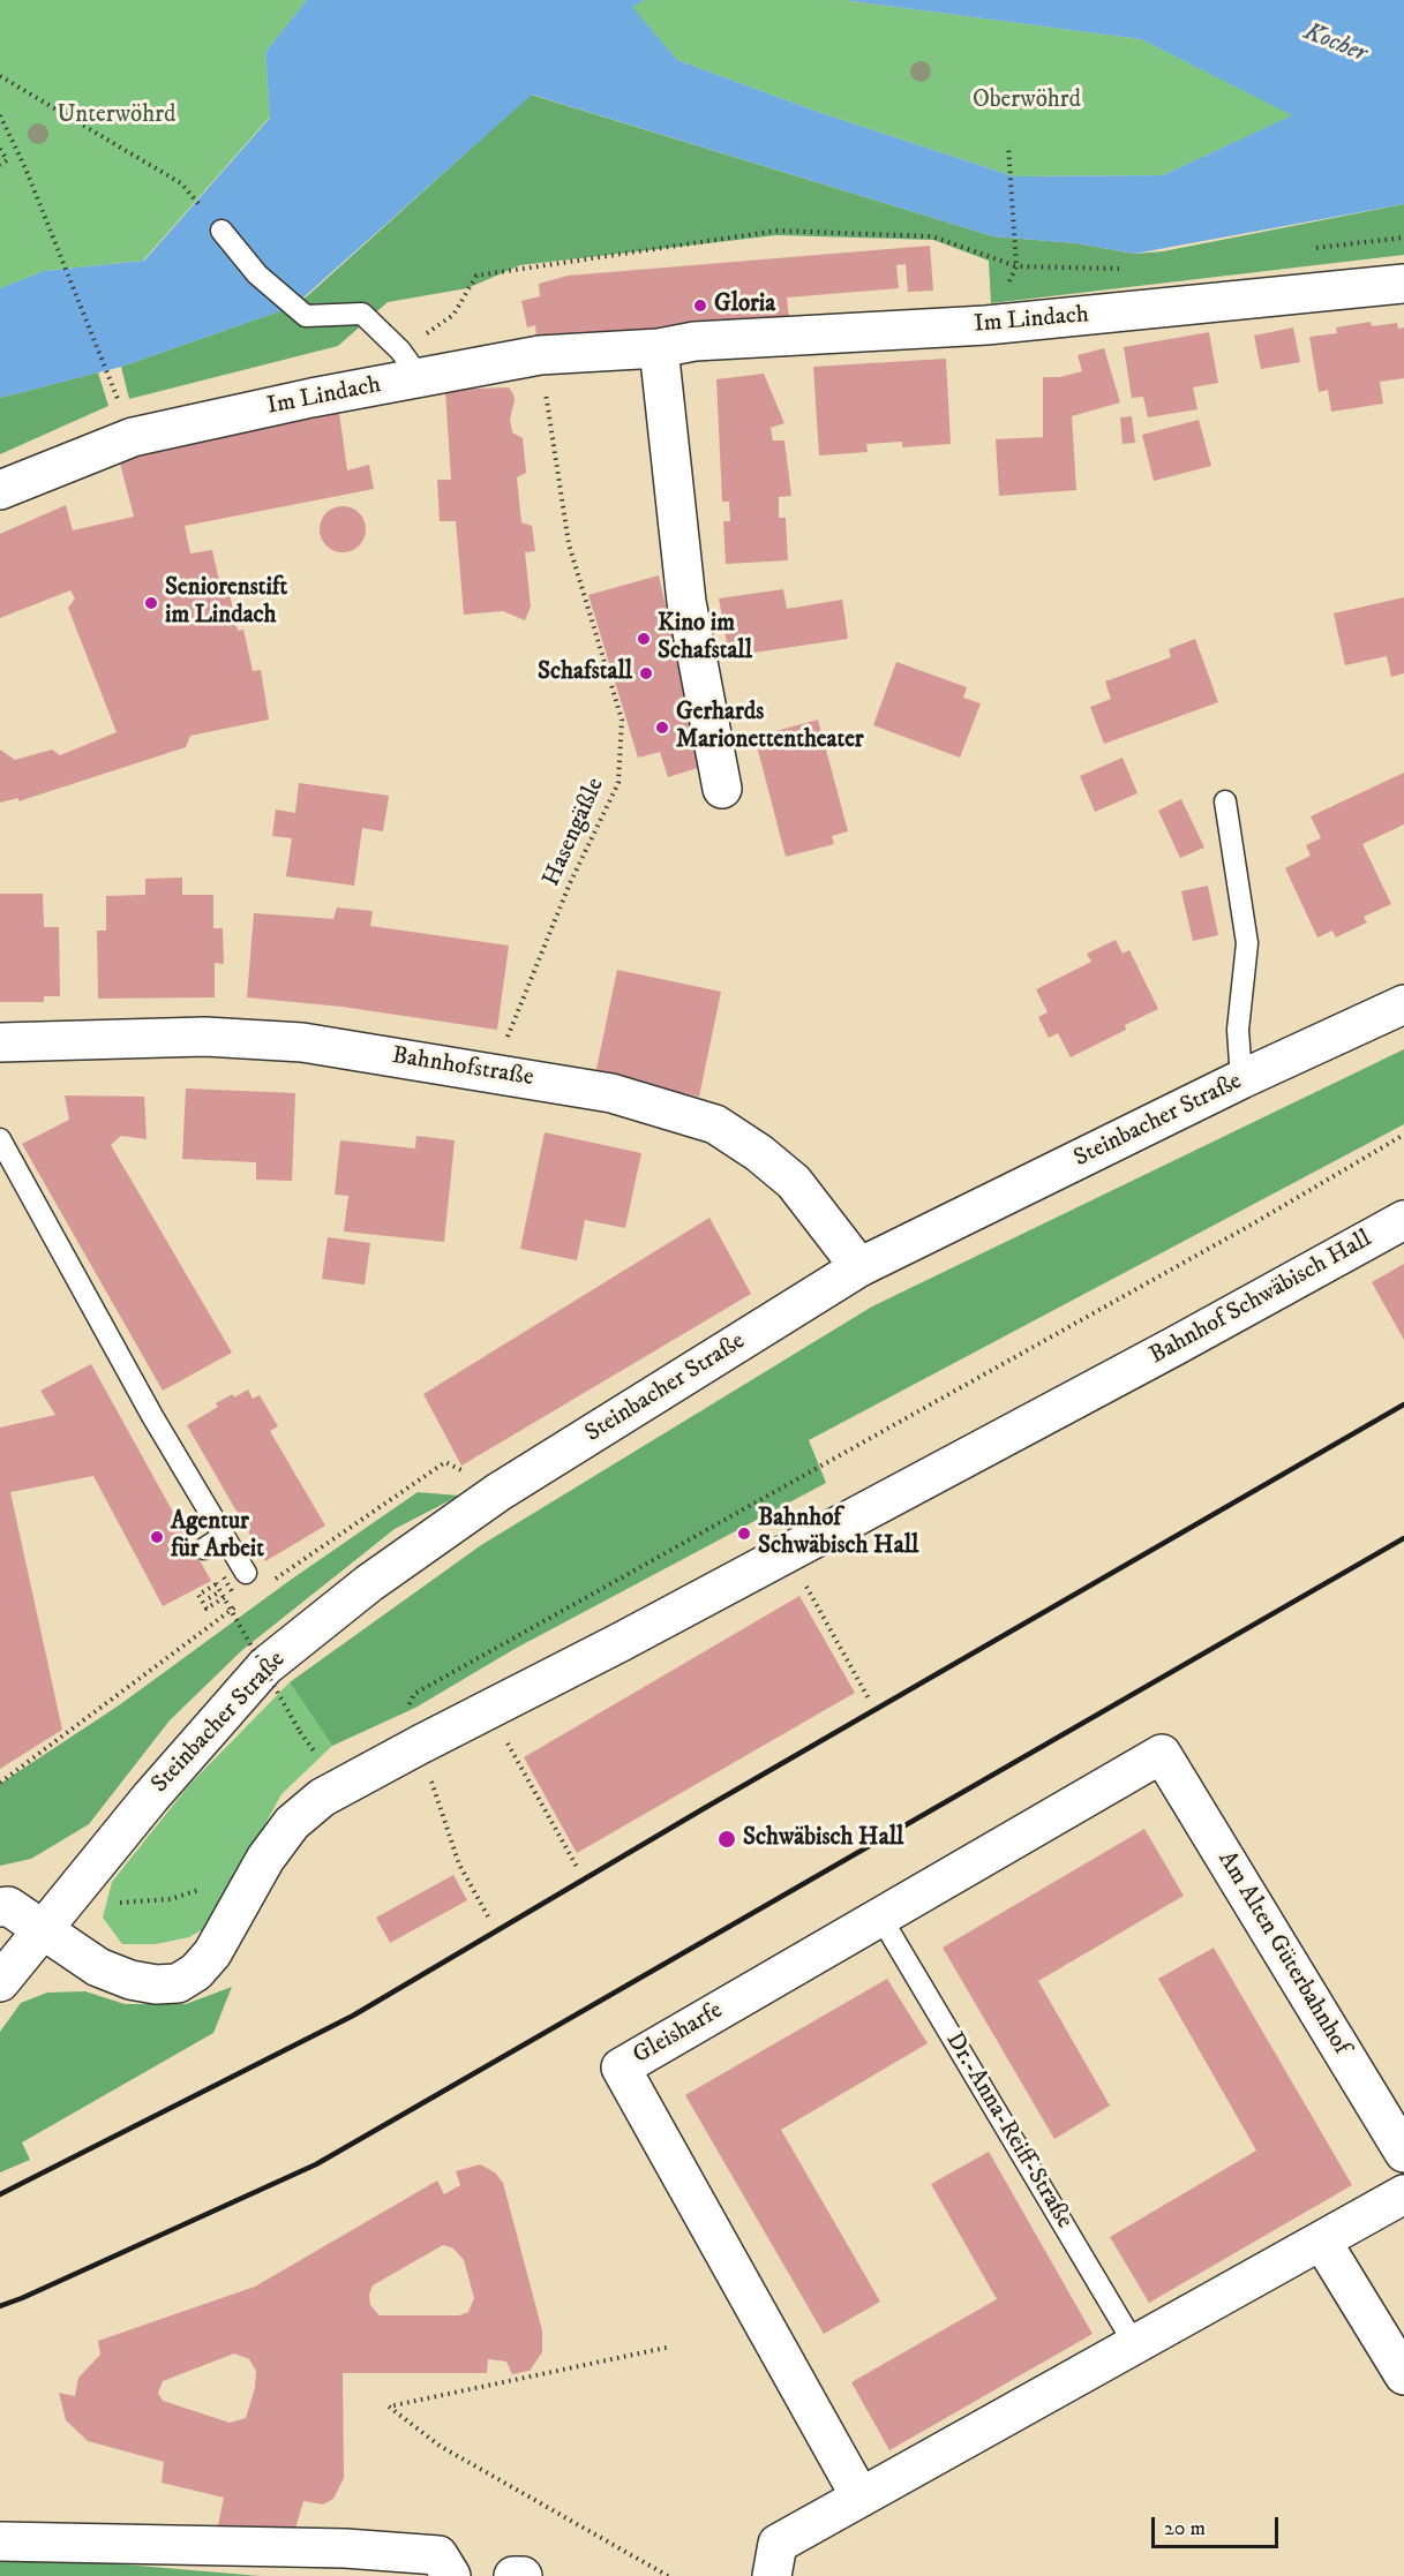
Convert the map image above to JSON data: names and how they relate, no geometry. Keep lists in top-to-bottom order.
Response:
{
  "streets": {
    "street": [
      "Im Lindach",
      "Bahnhofstraße",
      "Steinbacher Straße",
      "Bahnhof Schwäbisch Hall",
      "Am Alten Güterbahnhof",
      "Gleisharfe"
    ],
    "lane": ["Dr.-Anna-Reiff-Straße"],
    "path": ["Hasengäßle"]
  },
  "crossings": [
    ["Im Lindach", "Hasengäßle"],
    ["Hasengäßle", "Bahnhofstraße"],
    ["Bahnhofstraße", "Steinbacher Straße"],
    ["Steinbacher Straße", "Bahnhof Schwäbisch Hall"],
    ["Am Alten Güterbahnhof", "Gleisharfe"],
    ["Gleisharfe", "Dr.-Anna-Reiff-Straße"]
  ],
  "water": ["Kocher"],
  "parks": ["Oberwöhrd", "Unterwöhrd"],
  "places": [
    "Gloria",
    "Seniorenstift im Lindach",
    "Kino im Schafstall",
    "Schafstall",
    "Gerhards Marionettentheater",
    "Bahnhof Schwäbisch Hall",
    "Agentur für Arbeit",
    "Schwäbisch Hall"
  ],
  "scale_bar": "20 m"
}
